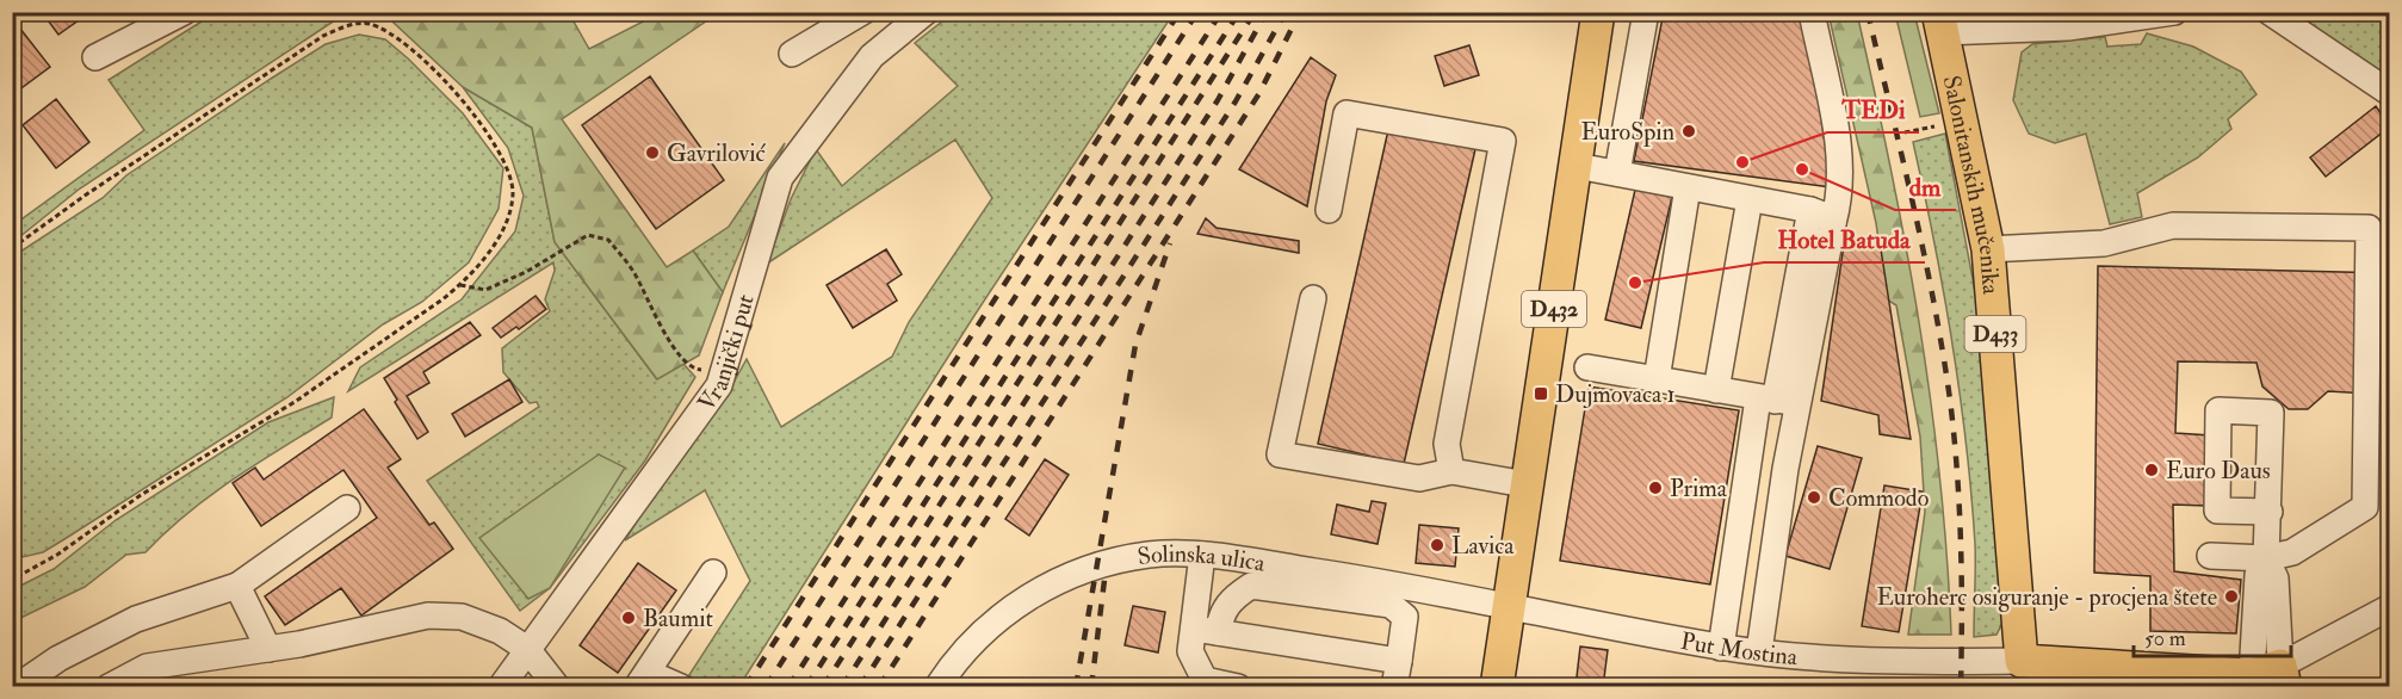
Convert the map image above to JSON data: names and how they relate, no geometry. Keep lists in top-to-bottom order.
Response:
{
  "streets": {
    "main road": [
      "Salonitanskih mučenika",
      "D432",
      "D433",
      "Put Mostina"
    ],
    "street": ["Vranjički put", "Solinska ulica"]
  },
  "crossings": [
    ["Salonitanskih mučenika", "Put Mostina"],
    ["D432", "Solinska ulica"],
    ["D432", "Put Mostina"],
    ["Solinska ulica", "Put Mostina"]
  ],
  "places": {
    "other": [
      "EuroSpin",
      "Gavrilović",
      "TEDi",
      "dm",
      "Hotel Batuda",
      "Euro Daus",
      "Prima",
      "Commodo",
      "Lavica",
      "Euroherc osiguranje - procjena štete",
      "Baumit"
    ],
    "transit": ["Dujmovaca 1"]
  },
  "scale_bar": "50 m"
}
